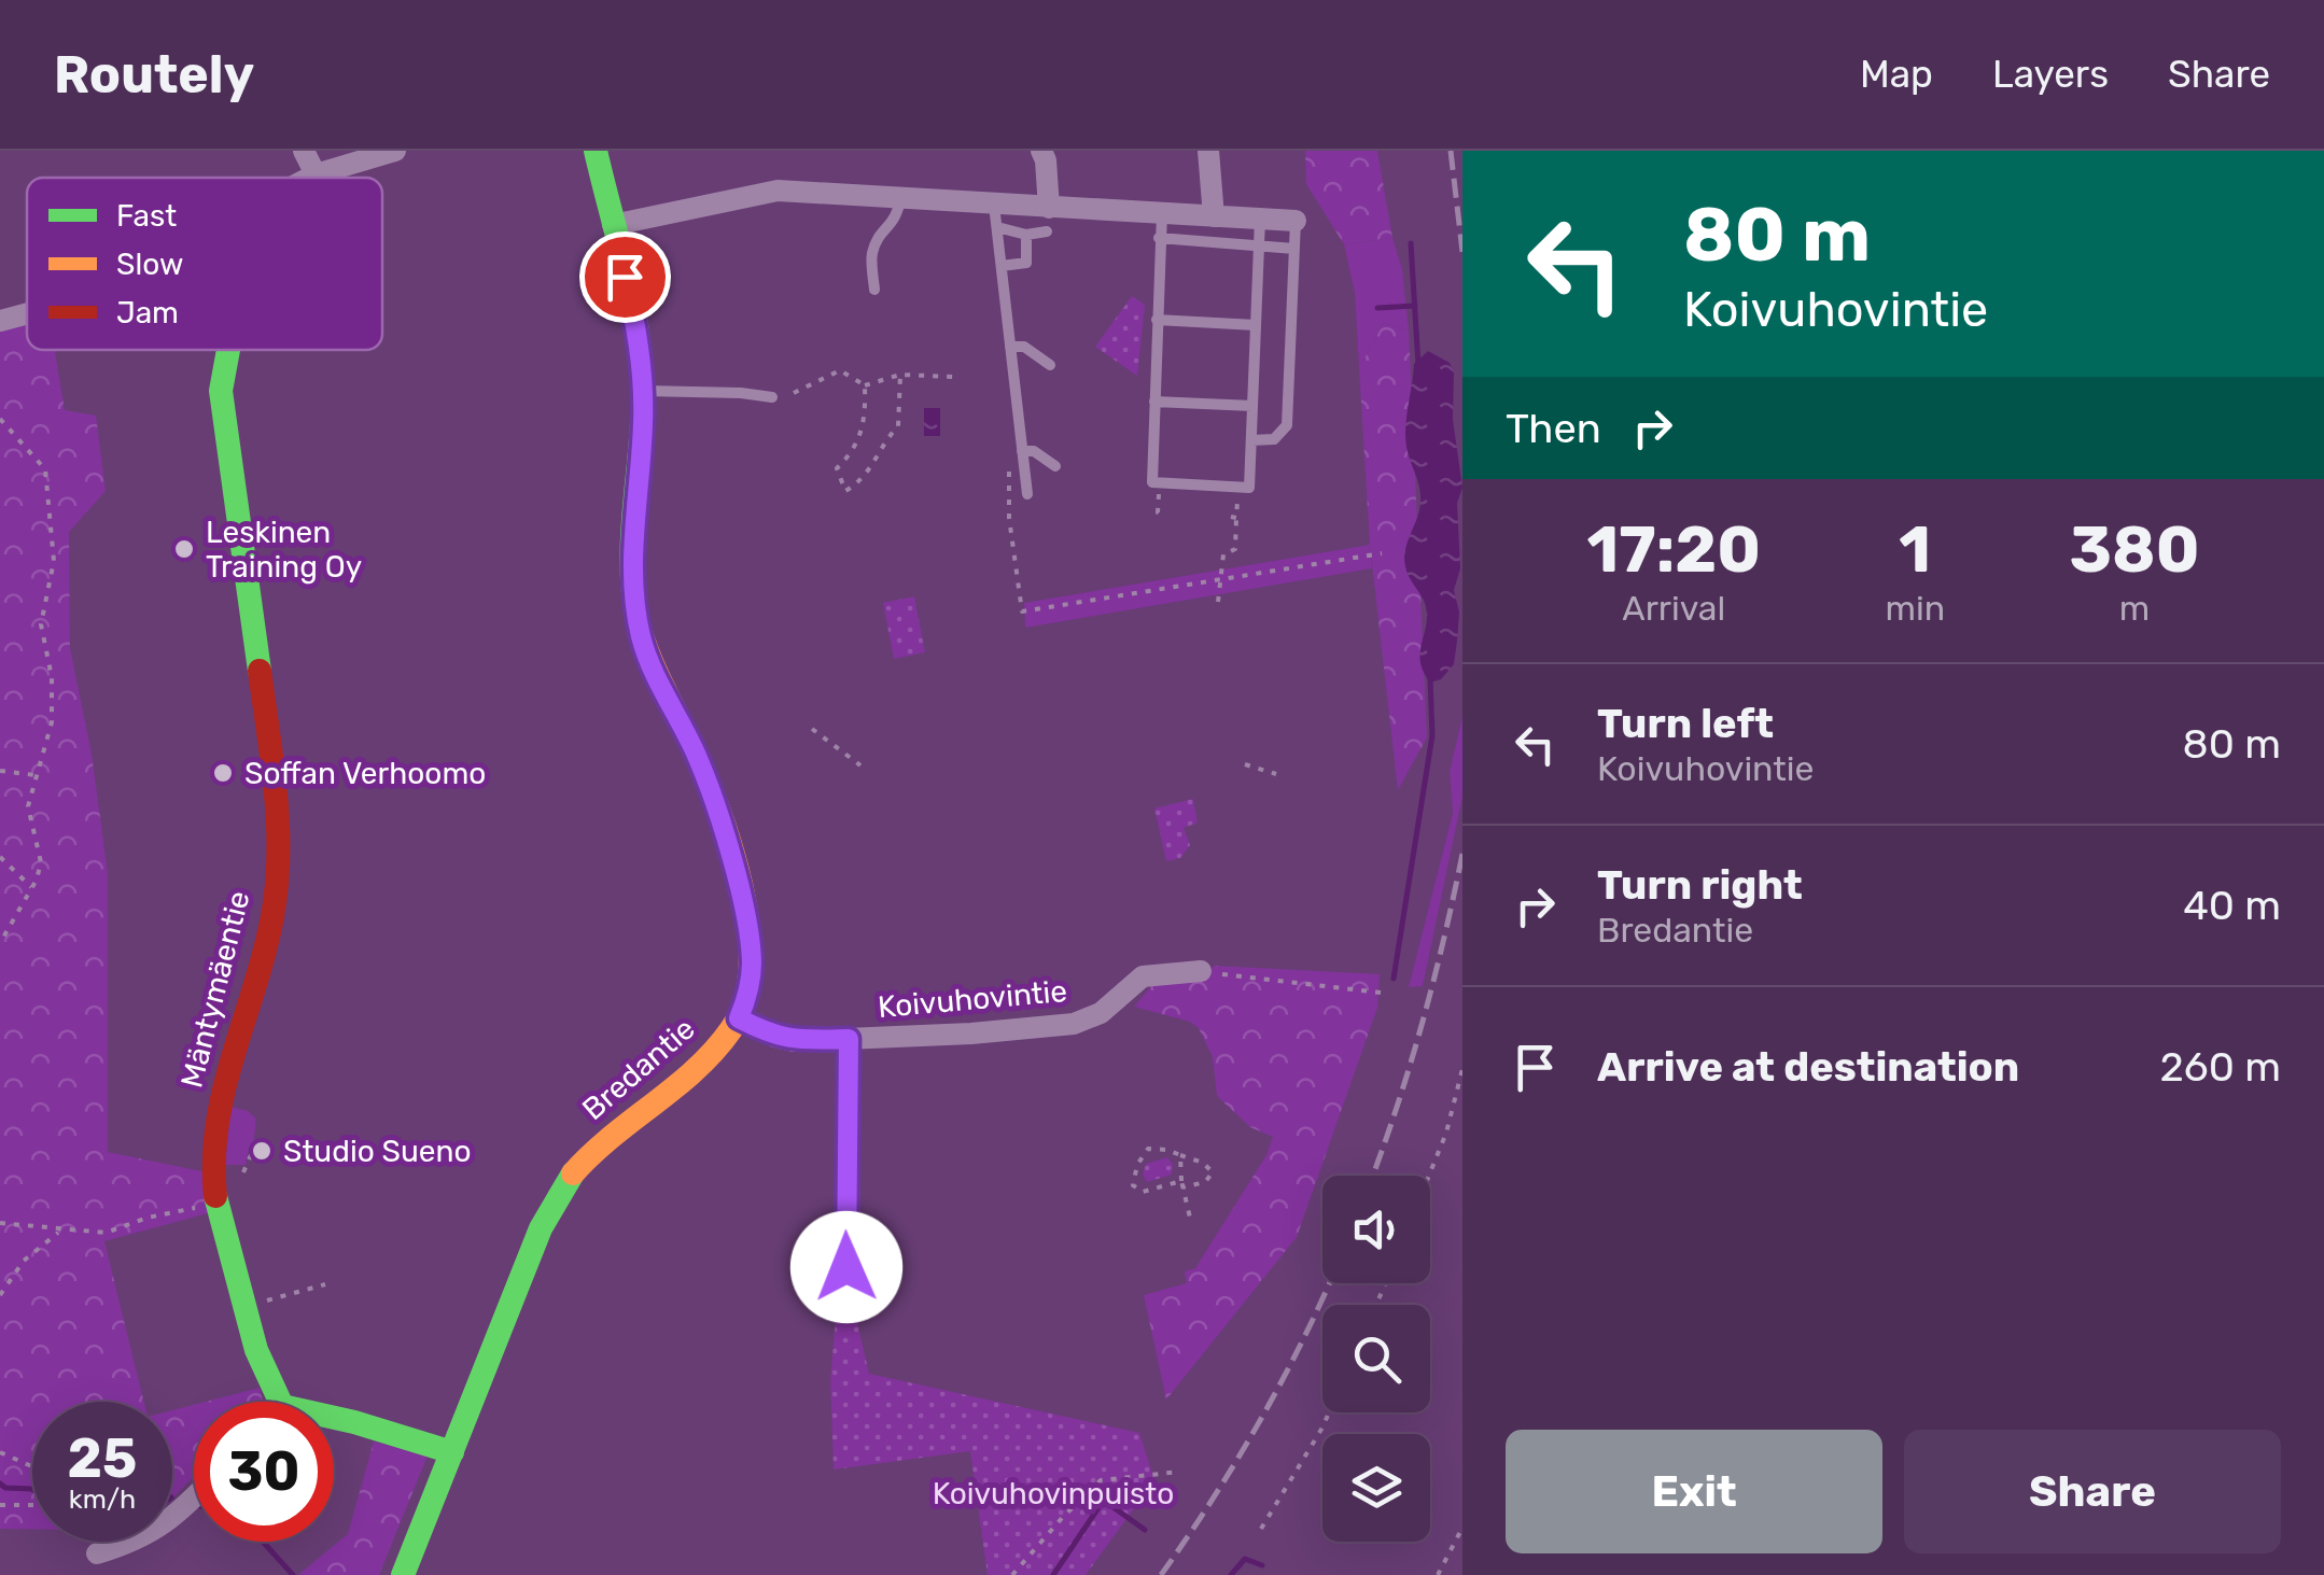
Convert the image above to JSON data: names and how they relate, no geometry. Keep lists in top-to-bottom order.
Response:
{
  "streets": {
    "street": ["Mäntymäentie", "Koivuhovintie", "Bredantie"]
  },
  "crossings": [
    ["Koivuhovintie", "Bredantie"]
  ],
  "parks": ["Koivuhovinpuisto"],
  "places": ["Leskinen Training Oy", "Soffan Verhoomo", "Studio Sueno"],
  "legend": ["Fast", "Slow", "Jam"],
  "page": {
    "header": "Routely",
    "nav": ["Map", "Layers", "Share"],
    "turn": ["80 m", "Koivuhovintie"],
    "then": "Then",
    "eta": [
      "17:20",
      "Arrival",
      "1",
      "min",
      "380",
      "m"
    ],
    "list": [
      {
        "name": "Turn left",
        "note": "Koivuhovintie",
        "value": "80 m"
      },
      {
        "name": "Turn right",
        "note": "Bredantie",
        "value": "40 m"
      },
      {
        "name": "Arrive at destination",
        "value": "260 m"
      }
    ],
    "speed": "25 km/h",
    "limit": "30",
    "buttons": ["Exit", "Share"]
  }
}
